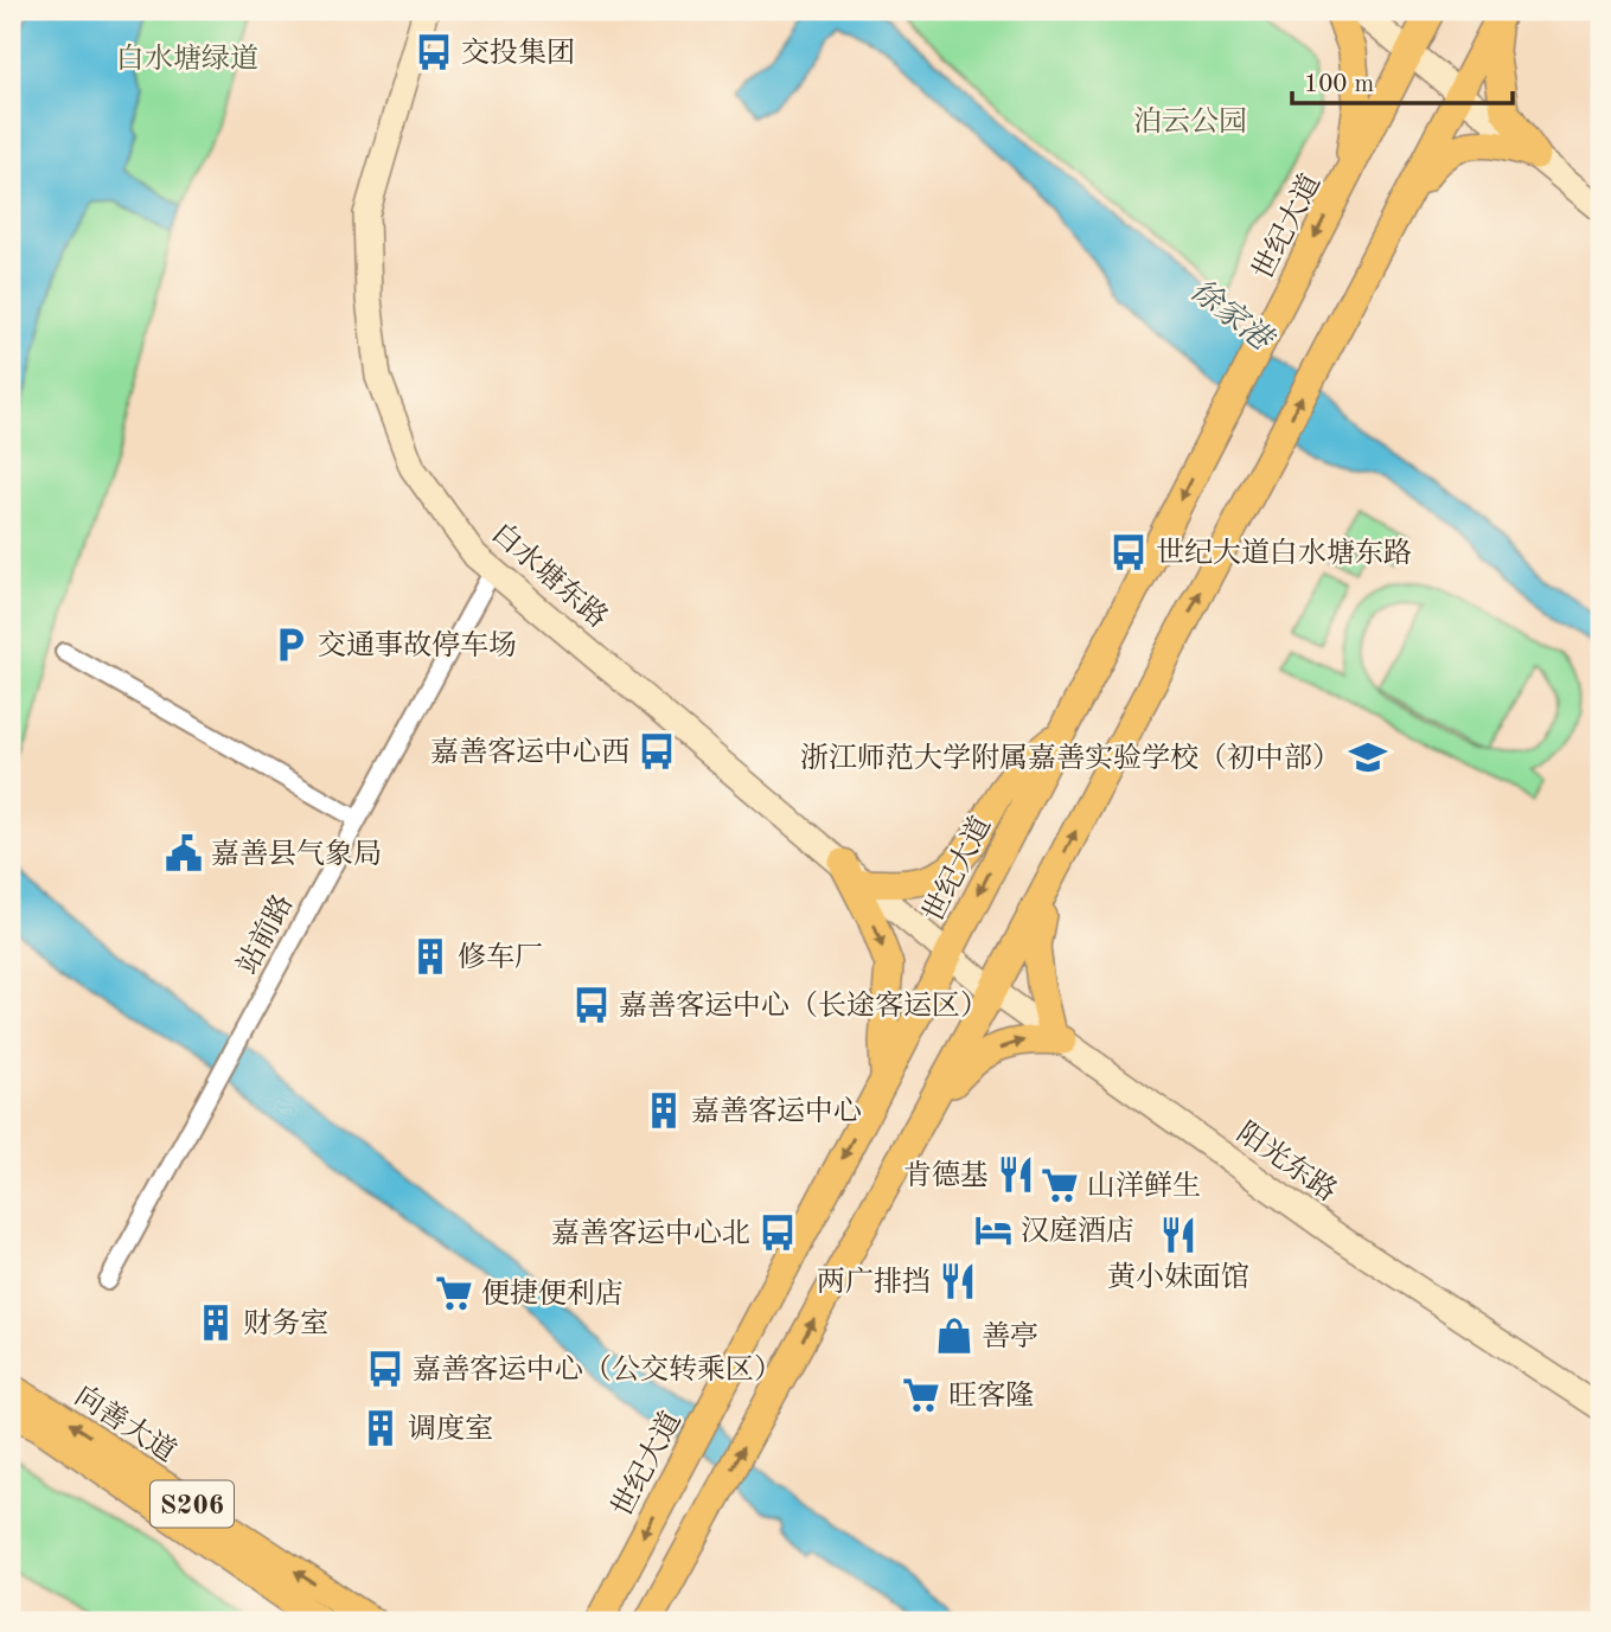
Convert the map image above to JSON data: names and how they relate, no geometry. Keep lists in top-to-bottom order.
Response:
{
  "streets": {
    "main road": ["世纪大道", "向善大道", "S206"],
    "street": ["白水塘东路", "站前路", "阳光东路"]
  },
  "crossings": [
    ["世纪大道", "白水塘东路"],
    ["世纪大道", "阳光东路"],
    ["白水塘东路", "站前路"],
    ["白水塘东路", "阳光东路"]
  ],
  "water": ["徐家港"],
  "parks": ["白水塘绿道", "泊云公园"],
  "places": {
    "bus stop": [
      "交投集团",
      "世纪大道白水塘东路",
      "嘉善客运中心西",
      "嘉善客运中心（长途客运区）",
      "嘉善客运中心北",
      "嘉善客运中心（公交转乘区）"
    ],
    "parking": ["交通事故停车场"],
    "school or university": ["浙江师范大学附属嘉善实验学校（初中部）"],
    "public building": ["嘉善县气象局"],
    "building": [
      "修车厂",
      "嘉善客运中心",
      "财务室",
      "调度室"
    ],
    "restaurant": ["肯德基", "黄小妹面馆", "两广排挡"],
    "supermarket": ["山洋鲜生", "便捷便利店", "旺客隆"],
    "hotel": ["汉庭酒店"],
    "shop": ["善亭"]
  },
  "scale_bar": "100 m"
}
